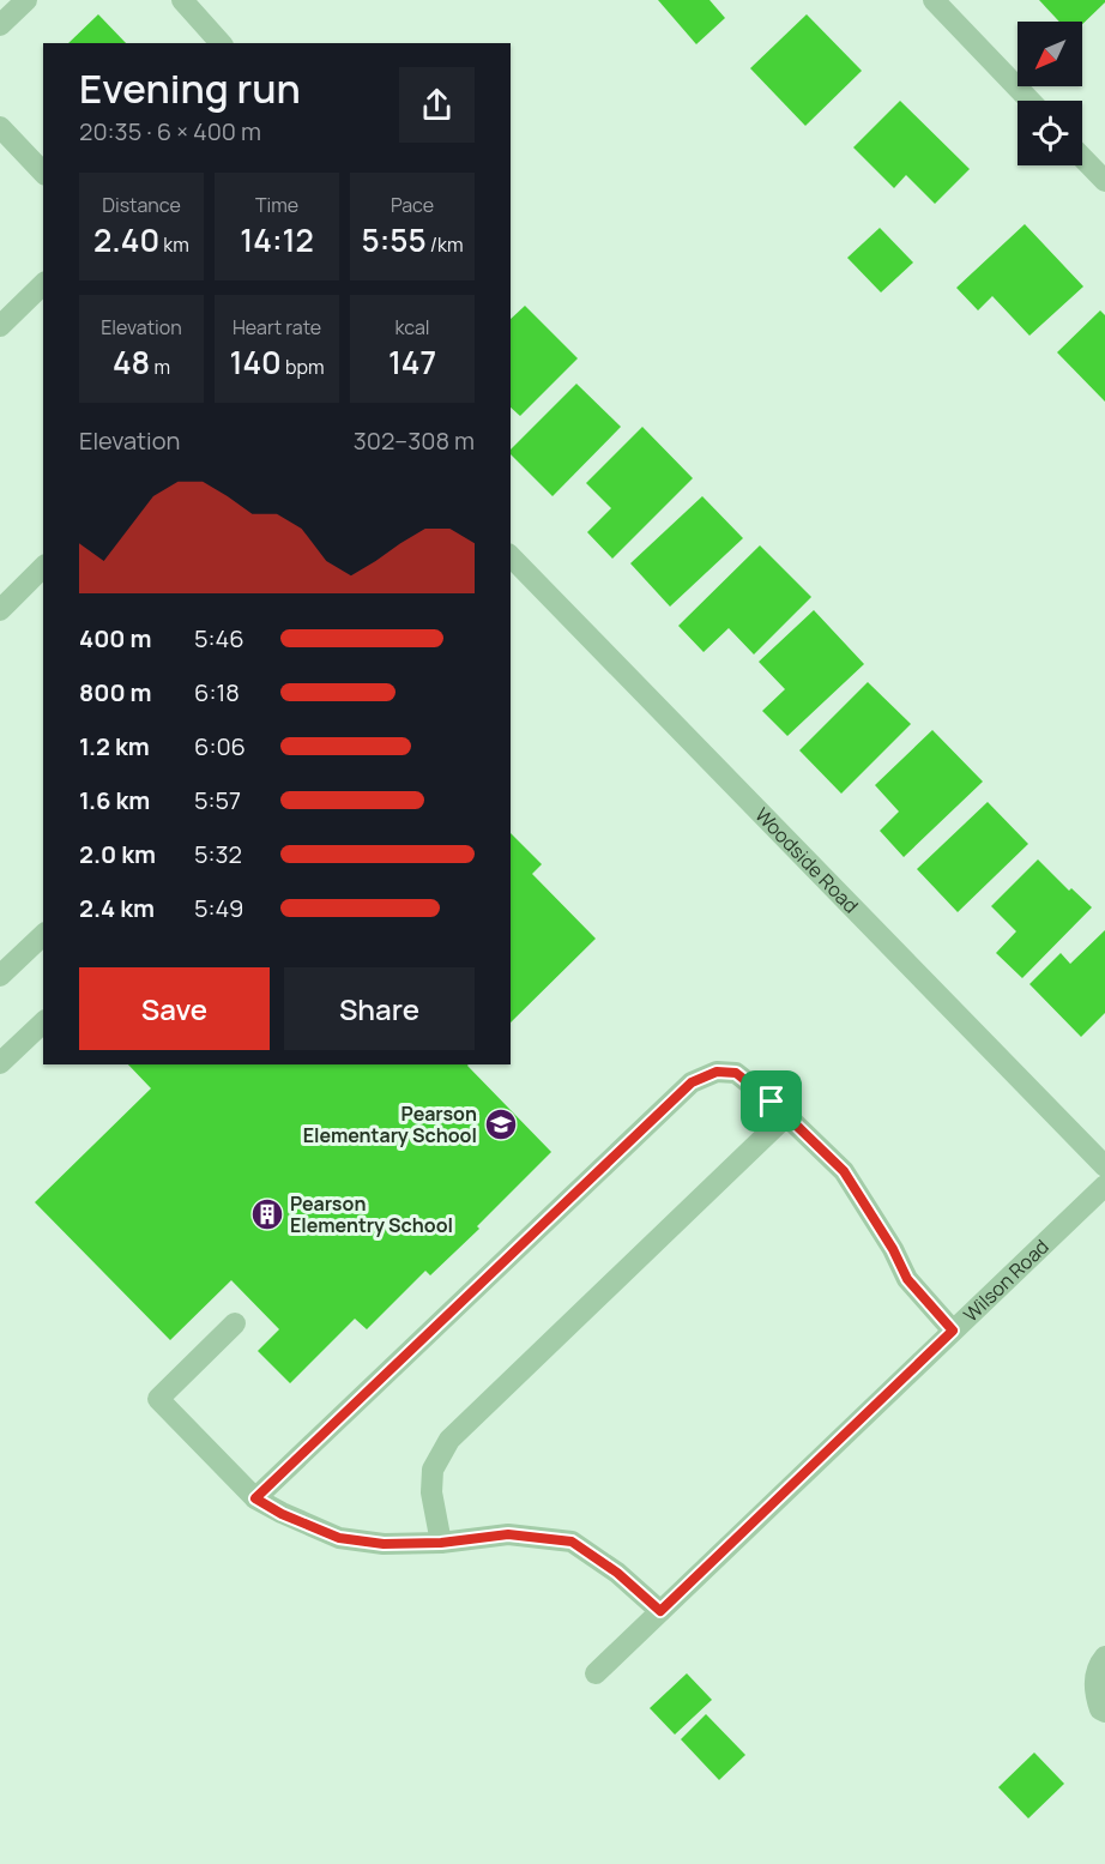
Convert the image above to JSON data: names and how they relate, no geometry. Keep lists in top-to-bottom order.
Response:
{
  "streets": {
    "street": ["Woodside Road", "Wilson Road"]
  },
  "places": {
    "school or university": ["Pearson Elementary School"],
    "building": ["Pearson Elementry School"]
  },
  "north": "bottom left",
  "page": {
    "heading": ["Evening run", "20:35 · 6 × 400 m"],
    "stats": [
      ["Distance", "2.40 km"],
      ["Time", "14:12"],
      ["Pace", "5:55 /km"],
      ["Elevation", "48 m"],
      ["Heart rate", "140 bpm"],
      ["kcal", "147"]
    ],
    "chart": ["Elevation", "302–308 m"],
    "list": [
      {
        "name": "400 m",
        "note": "5:46"
      },
      {
        "name": "800 m",
        "note": "6:18"
      },
      {
        "name": "1.2 km",
        "note": "6:06"
      },
      {
        "name": "1.6 km",
        "note": "5:57"
      },
      {
        "name": "2.0 km",
        "note": "5:32"
      },
      {
        "name": "2.4 km",
        "note": "5:49"
      }
    ],
    "buttons": ["Save", "Share"]
  }
}
